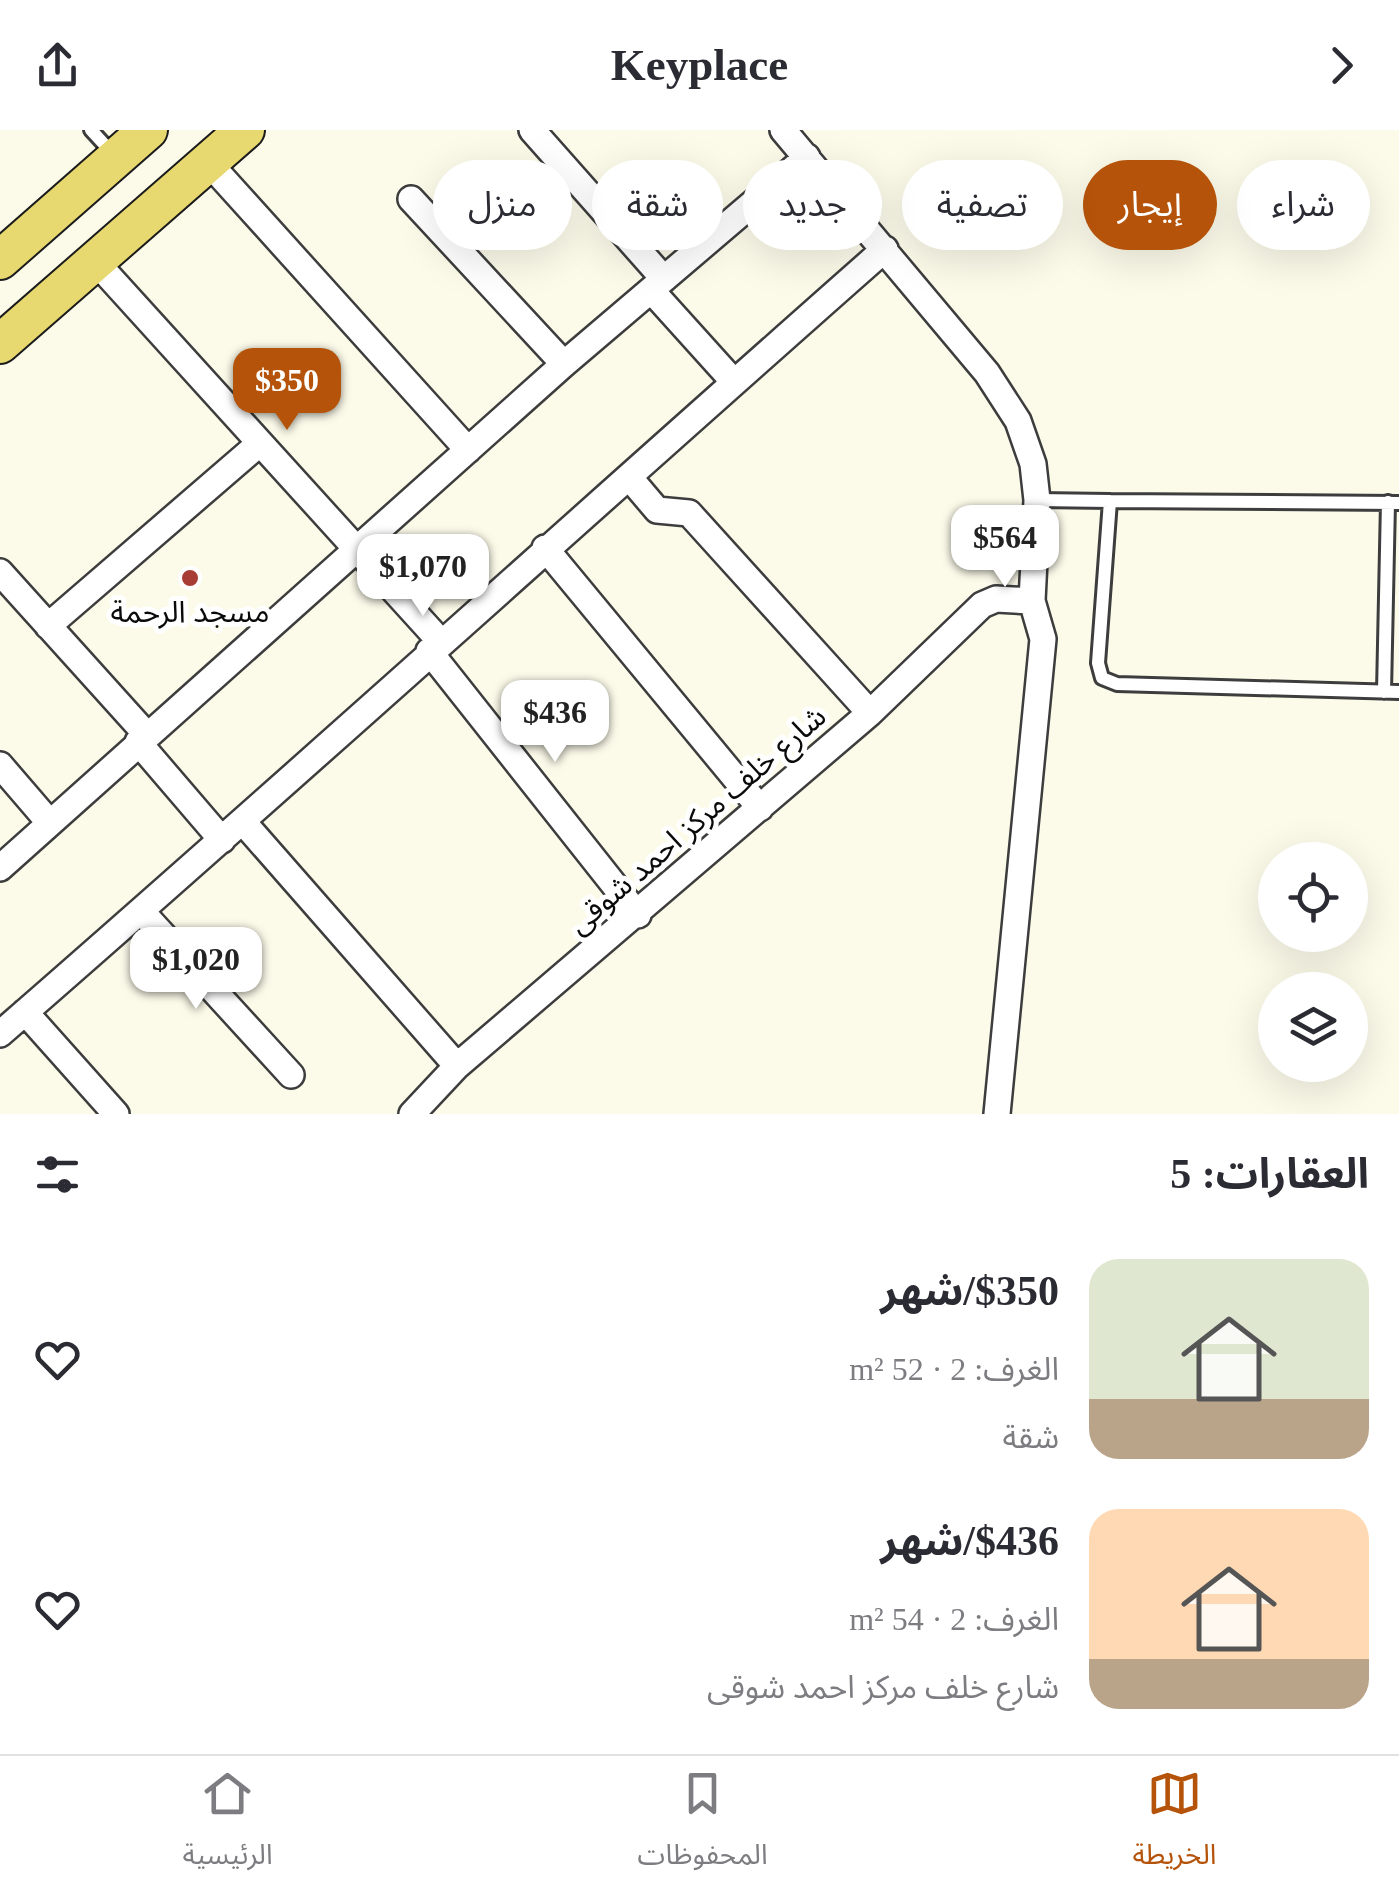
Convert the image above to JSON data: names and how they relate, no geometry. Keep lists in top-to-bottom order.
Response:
{
  "streets": {
    "street": ["شارع خلف مركز احمد شوقى"]
  },
  "places": ["مسجد الرحمة"],
  "page": {
    "header": "Keyplace",
    "chip": [
      "شراء",
      "إيجار",
      "تصفية",
      "جديد",
      "شقة",
      "منزل"
    ],
    "price": [
      "$350",
      "$564",
      "$1,070",
      "$436",
      "$1,020"
    ],
    "heading": "العقارات: 5",
    "list": [
      {
        "name": "$350/شهر",
        "note": "الغرف: 2 · 52 m² · شقة"
      },
      {
        "name": "$436/شهر",
        "note": "الغرف: 2 · 54 m² · شارع خلف مركز احمد شوقى"
      }
    ],
    "tabs": ["الخريطة", "المحفوظات", "الرئيسية"]
  }
}
